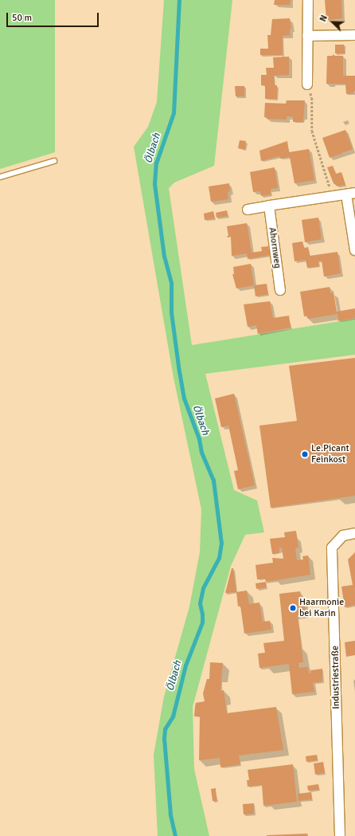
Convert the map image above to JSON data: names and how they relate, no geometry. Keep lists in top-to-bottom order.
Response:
{
  "streets": {
    "street": ["Ahornweg", "Industriestraße"]
  },
  "water": ["Ölbach"],
  "places": ["Le.Picant Feinkost", "Haarmonie bei Karin"],
  "scale_bar": "50 m",
  "north": "top left"
}
